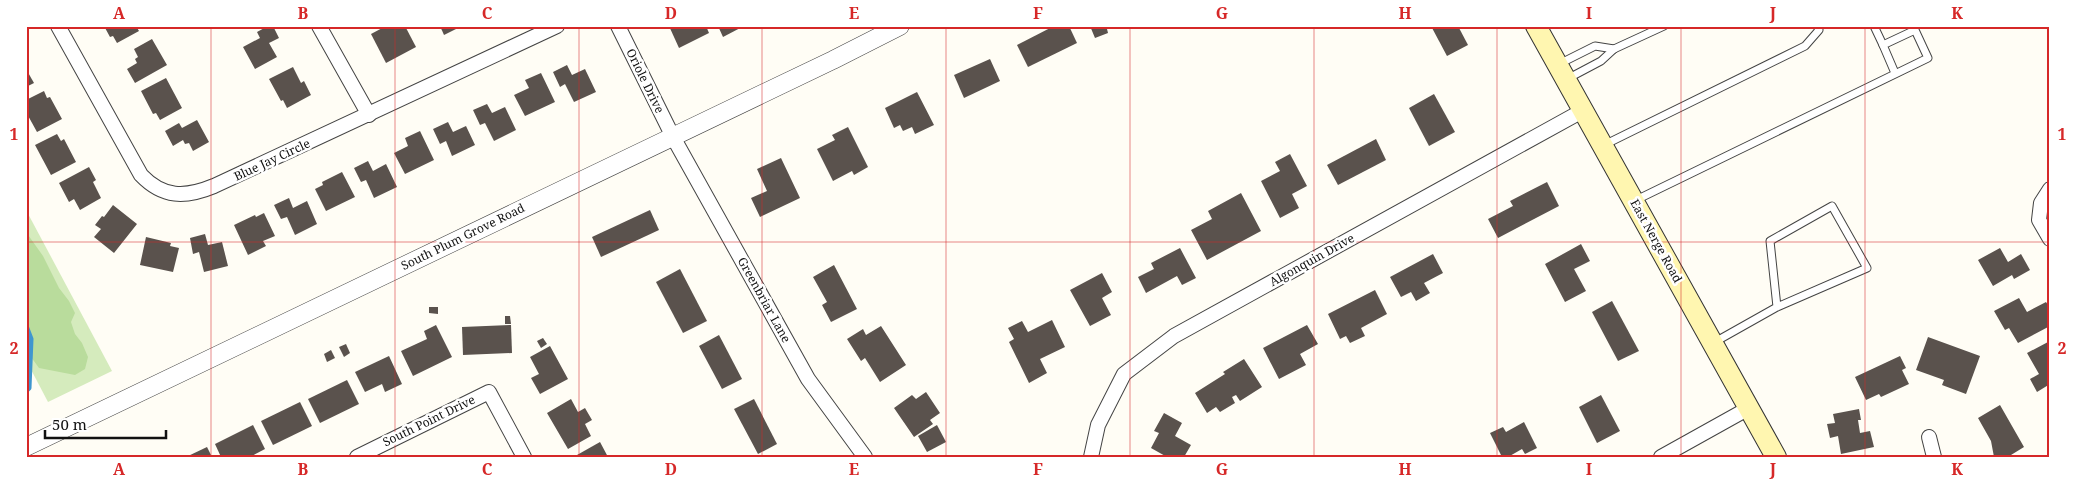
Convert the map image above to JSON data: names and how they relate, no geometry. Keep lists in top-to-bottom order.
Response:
{
  "streets": {
    "main road": ["East Nerge Road"],
    "street": [
      "Oriole Drive",
      "Blue Jay Circle",
      "South Plum Grove Road",
      "Algonquin Drive",
      "Greenbriar Lane",
      "South Point Drive"
    ]
  },
  "crossings": [
    ["Oriole Drive", "South Plum Grove Road"],
    ["Oriole Drive", "Greenbriar Lane"],
    ["South Plum Grove Road", "Greenbriar Lane"],
    ["East Nerge Road", "Algonquin Drive"]
  ],
  "scale_bar": "50 m",
  "grid": {
    "columns": [
      "A",
      "B",
      "C",
      "D",
      "E",
      "F",
      "G",
      "H",
      "I",
      "J",
      "K"
    ],
    "rows": ["1", "2"]
  }
}
